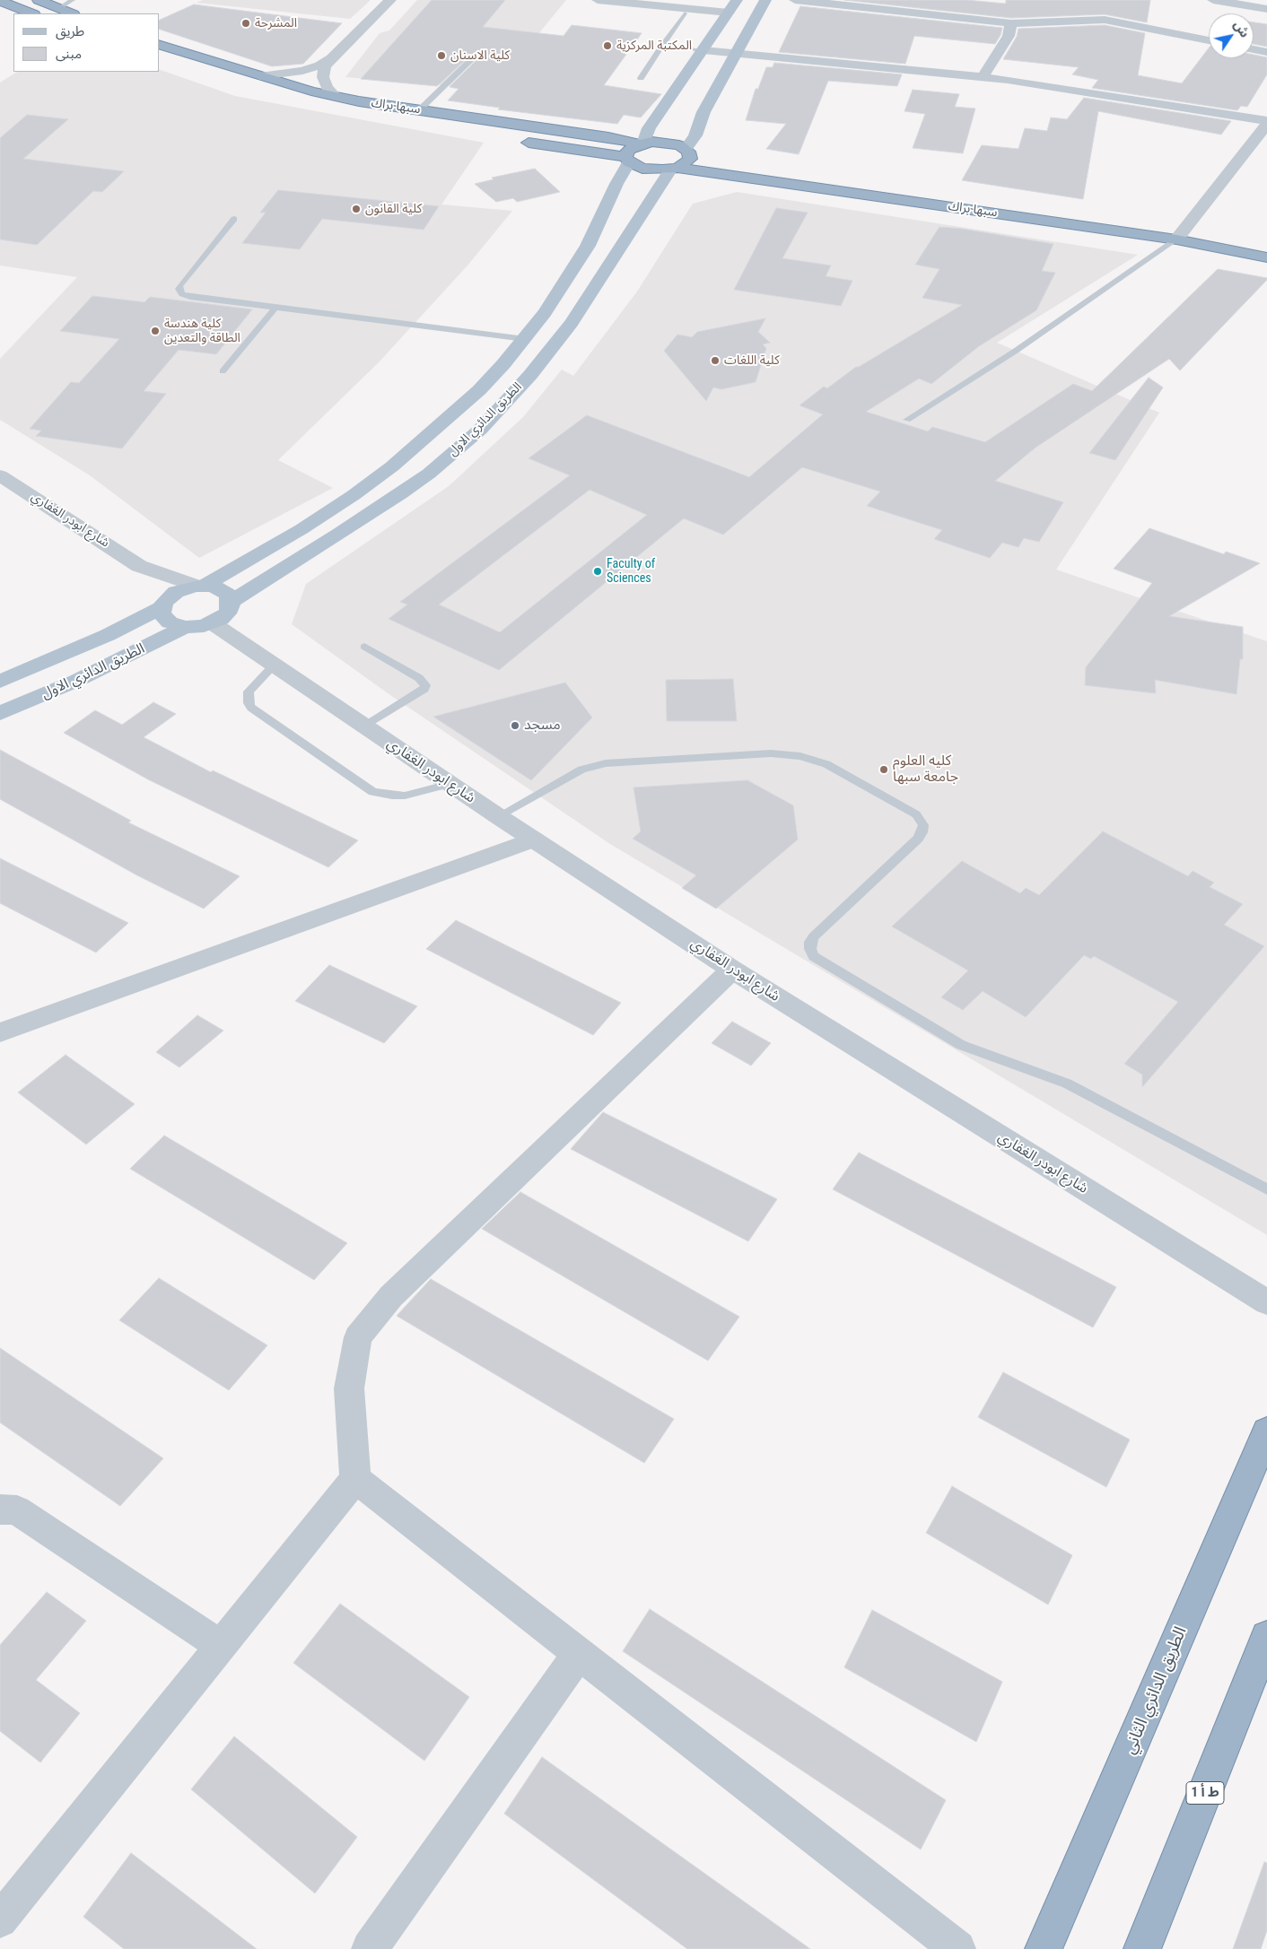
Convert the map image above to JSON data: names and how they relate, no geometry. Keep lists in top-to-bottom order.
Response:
{
  "streets": {
    "highway": ["سبها-براك", "الطريق الدائري الثاني", "ط أ 1"],
    "main road": ["الطريق الدائري الاول"],
    "street": ["شارع ابودر الغفاري"]
  },
  "crossings": [
    ["سبها-براك", "الطريق الدائري الاول"],
    ["الطريق الدائري الاول", "شارع ابودر الغفاري"]
  ],
  "places": [
    "المشرحة",
    "المكتبة المركزية",
    "كلية الاسنان",
    "كلية القانون",
    "كلية هندسة الطاقة والتعدين",
    "كلية اللغات",
    "Faculty of Sciences",
    "مسجد",
    "كليه العلوم جامعة سبها"
  ],
  "legend": ["طريق", "مبنى"],
  "north": "top right"
}
